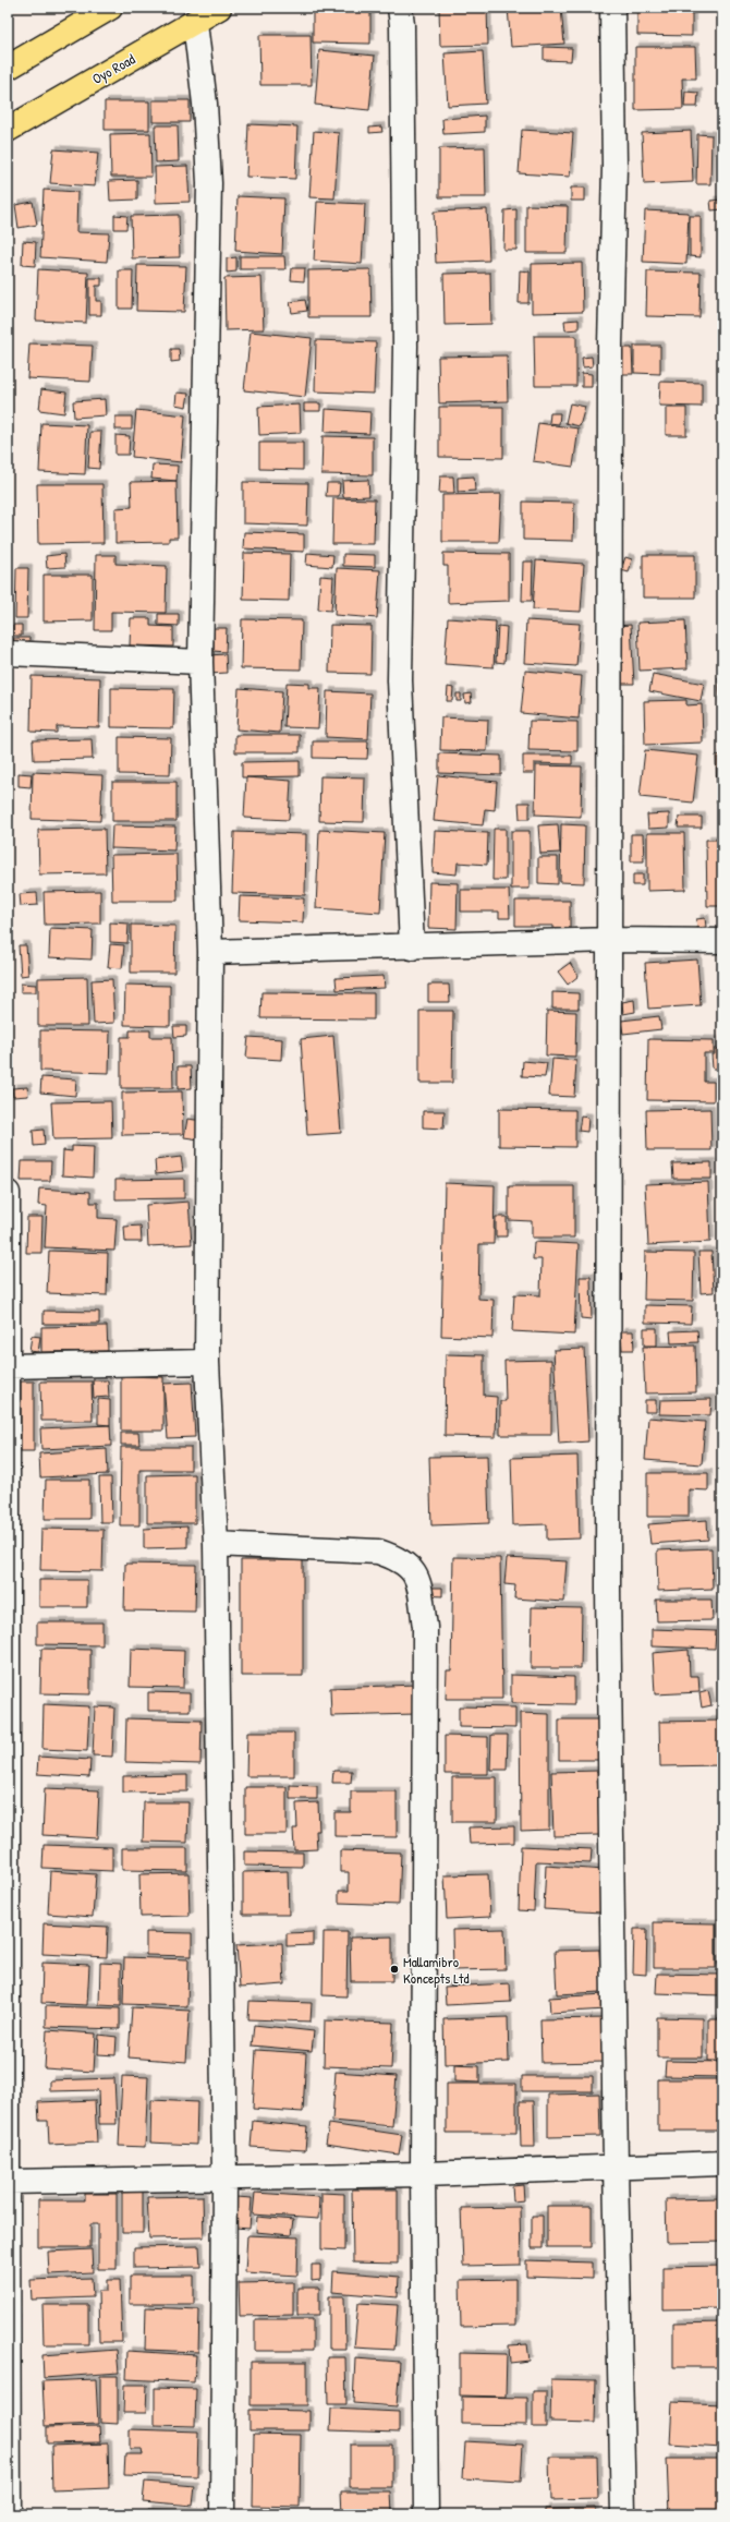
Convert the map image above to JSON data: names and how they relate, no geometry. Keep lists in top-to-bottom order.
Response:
{
  "streets": {
    "main road": ["Oyo Road"]
  },
  "places": ["Mallamibro Koncepts Ltd"]
}
